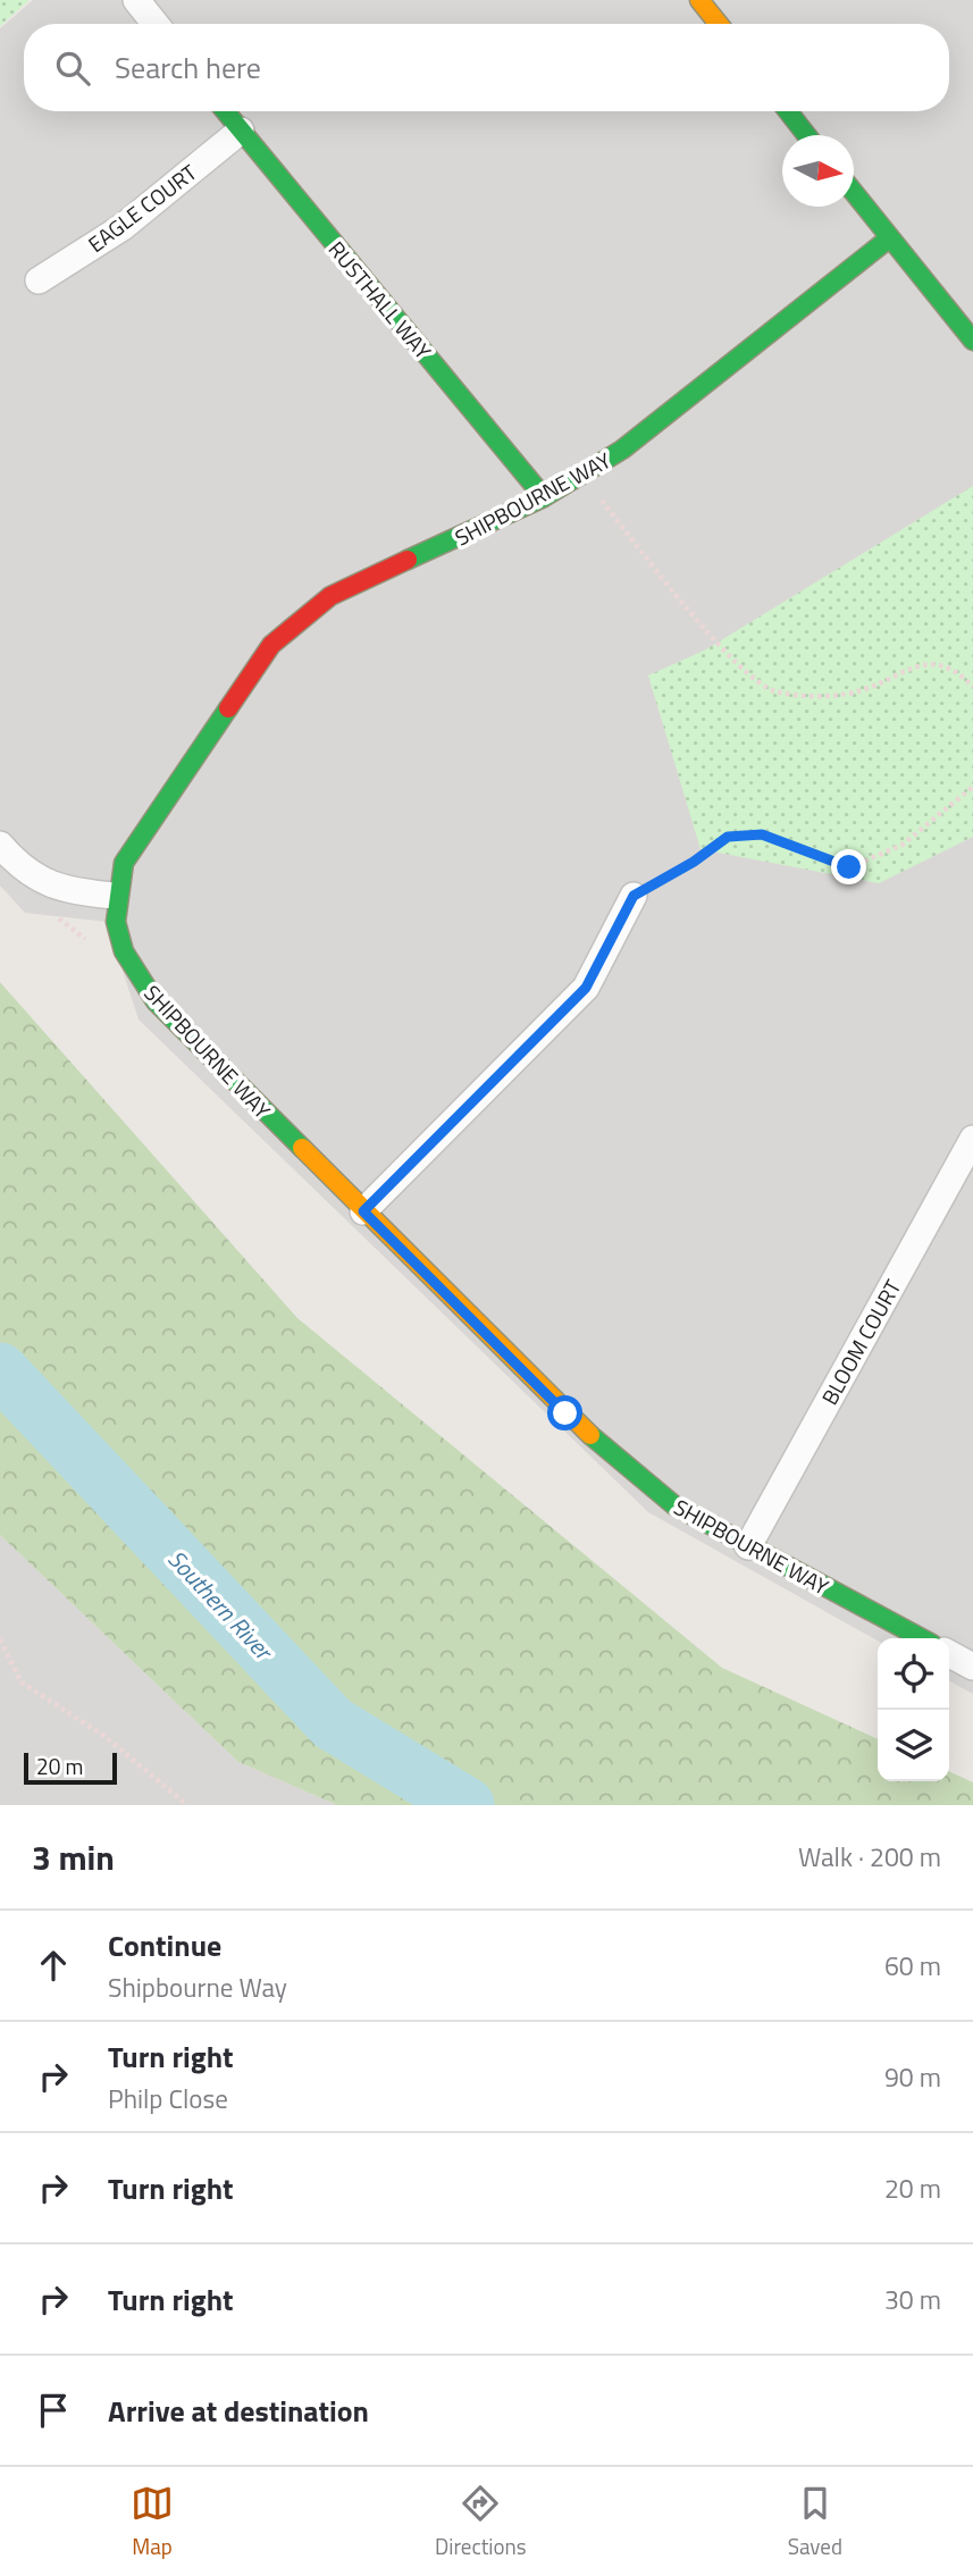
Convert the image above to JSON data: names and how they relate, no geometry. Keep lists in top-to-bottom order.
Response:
{
  "streets": {
    "street": [
      "EAGLE COURT",
      "RUSTHALL WAY",
      "SHIPBOURNE WAY",
      "BLOOM COURT"
    ]
  },
  "crossings": [
    ["EAGLE COURT", "RUSTHALL WAY"],
    ["RUSTHALL WAY", "SHIPBOURNE WAY"],
    ["SHIPBOURNE WAY", "BLOOM COURT"]
  ],
  "water": ["Southern River"],
  "scale_bar": "20 m",
  "north": "right",
  "page": {
    "search": "Search here",
    "scale": "20 m",
    "heading": ["3 min", "Walk · 200 m"],
    "list": [
      ["Continue", "Shipbourne Way", "60 m"],
      ["Turn right", "Philp Close", "90 m"],
      ["Turn right", "20 m"],
      ["Turn right", "30 m"],
      "Arrive at destination"
    ],
    "nav": ["Map", "Directions", "Saved"]
  }
}
